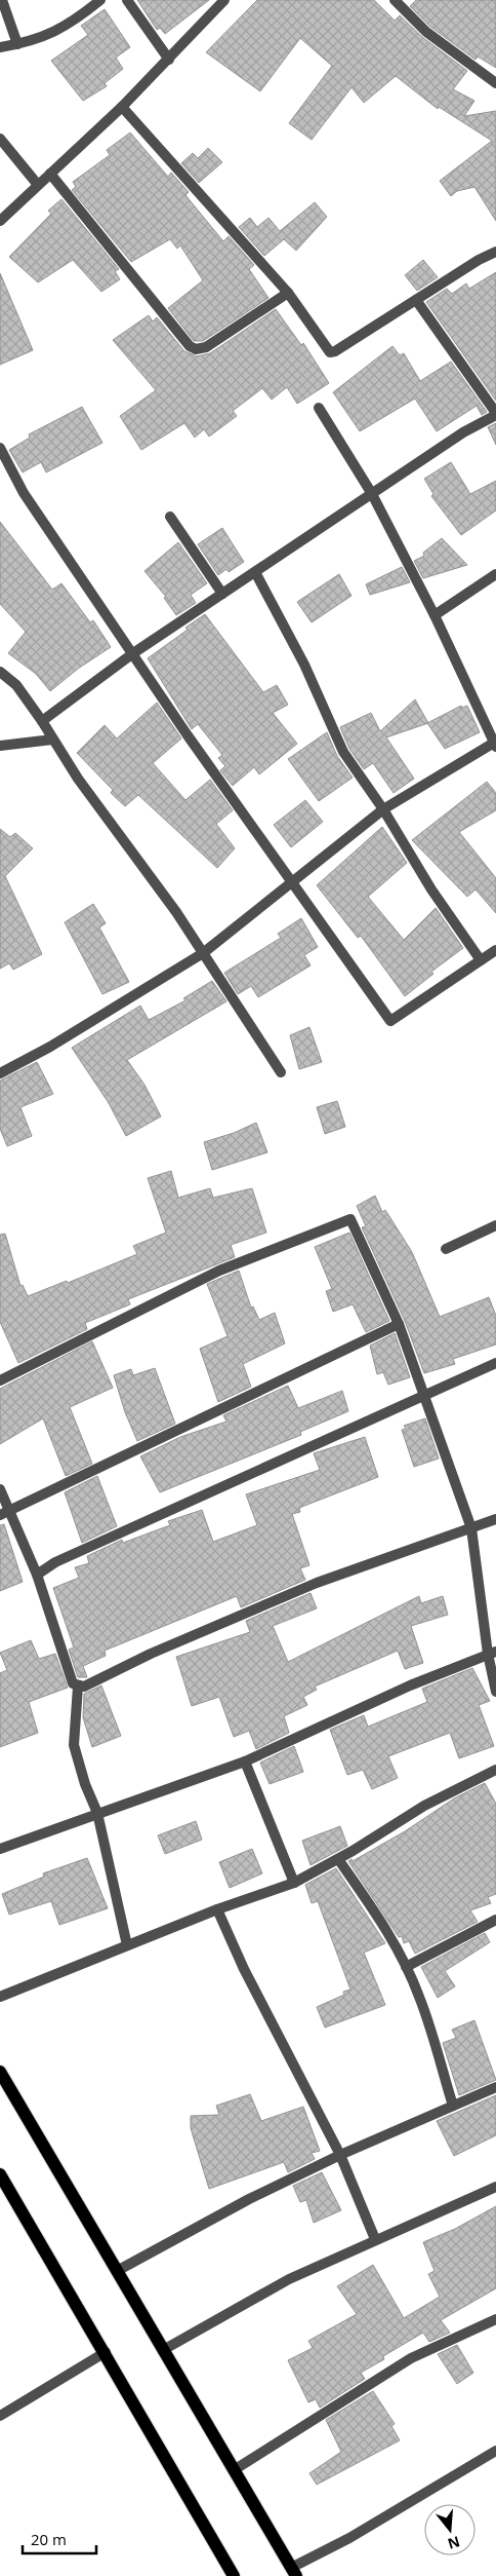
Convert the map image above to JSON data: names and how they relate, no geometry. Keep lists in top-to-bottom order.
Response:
{
  "scale_bar": "20 m",
  "north": "bottom"
}
